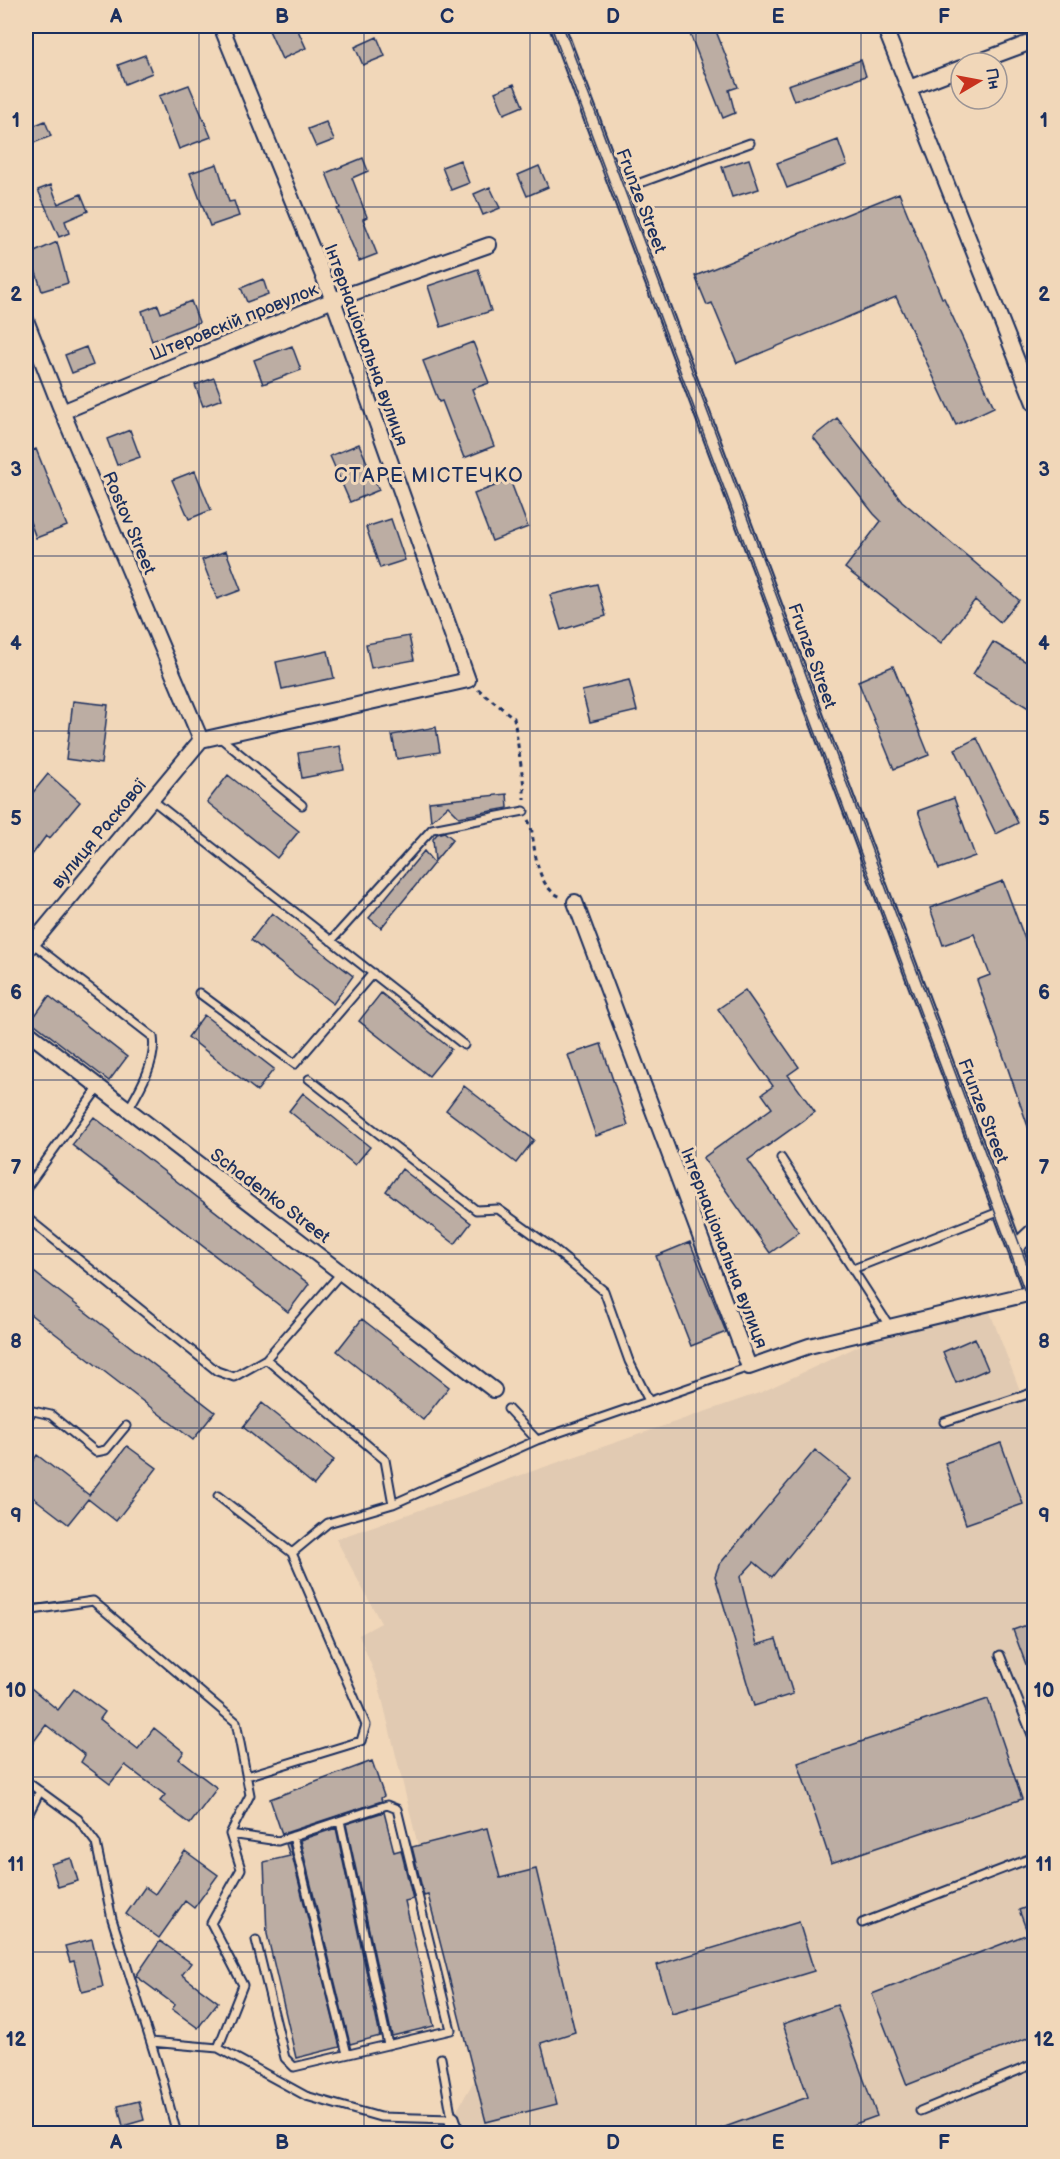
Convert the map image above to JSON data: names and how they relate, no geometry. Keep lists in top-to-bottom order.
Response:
{
  "streets": {
    "street": [
      "Frunze Street",
      "Штеровскій провулок",
      "Інтернаціональна вулиця",
      "Rostov Street",
      "вулиця Раскової",
      "Schadenko Street"
    ]
  },
  "crossings": [
    ["Frunze Street", "Інтернаціональна вулиця"],
    ["Штеровскій провулок", "Інтернаціональна вулиця"],
    ["Штеровскій провулок", "Rostov Street"],
    ["Rostov Street", "вулиця Раскової"]
  ],
  "districts": ["СТАРЕ МІСТЕЧКО"],
  "north": "right",
  "grid": {
    "columns": [
      "A",
      "B",
      "C",
      "D",
      "E",
      "F"
    ],
    "rows": [
      "1",
      "2",
      "3",
      "4",
      "5",
      "6",
      "7",
      "8",
      "9",
      "10",
      "11",
      "12"
    ]
  }
}
